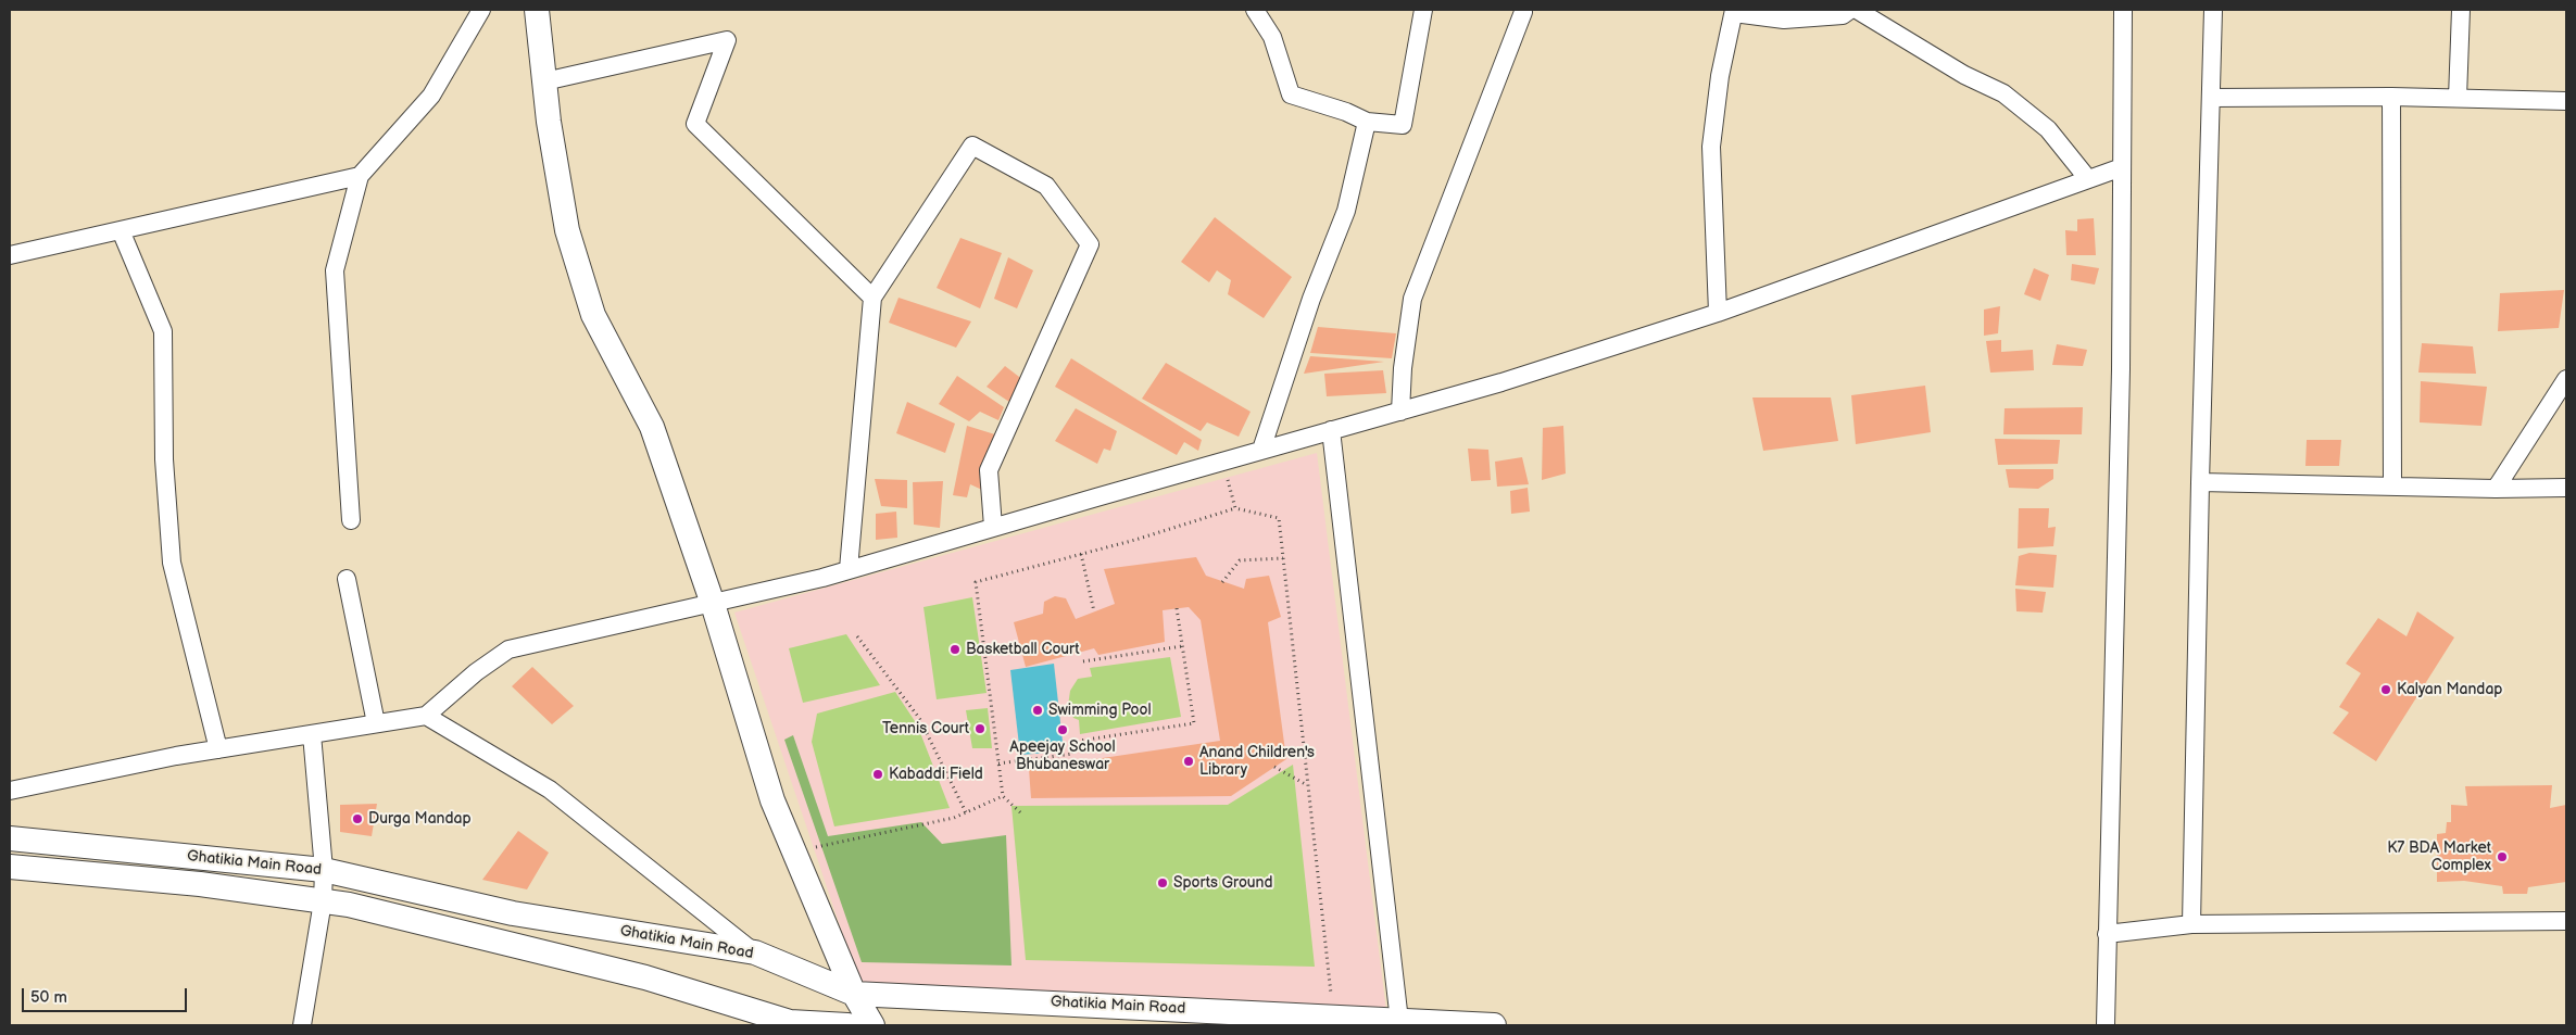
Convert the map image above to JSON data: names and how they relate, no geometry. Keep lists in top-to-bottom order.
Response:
{
  "streets": {
    "street": ["Ghatikia Main Road"]
  },
  "places": [
    "Basketball Court",
    "Kalyan Mandap",
    "Swimming Pool",
    "Tennis Court",
    "Apeejay School Bhubaneswar",
    "Anand Children's Library",
    "Kabaddi Field",
    "Durga Mandap",
    "K7 BDA Market Complex",
    "Sports Ground"
  ],
  "scale_bar": "50 m"
}
